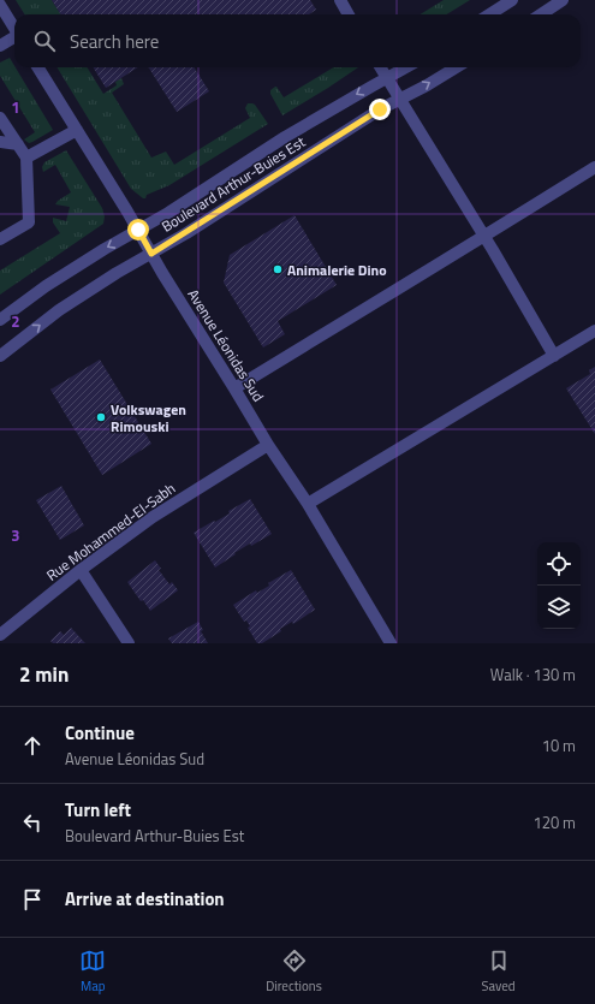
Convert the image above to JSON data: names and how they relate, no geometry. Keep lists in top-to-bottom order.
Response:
{
  "streets": {
    "street": ["Boulevard Arthur-Buies Est", "Avenue Léonidas Sud", "Rue Mohammed-El-Sabh"]
  },
  "crossings": [
    ["Boulevard Arthur-Buies Est", "Avenue Léonidas Sud"],
    ["Avenue Léonidas Sud", "Rue Mohammed-El-Sabh"]
  ],
  "places": ["Animalerie Dino", "Volkswagen Rimouski"],
  "page": {
    "search": "Search here",
    "heading": ["2 min", "Walk · 130 m"],
    "list": [
      ["Continue", "Avenue Léonidas Sud", "10 m"],
      ["Turn left", "Boulevard Arthur-Buies Est", "120 m"],
      "Arrive at destination"
    ],
    "nav": ["Map", "Directions", "Saved"]
  },
  "grid": {
    "rows": ["1", "2", "3"]
  }
}
